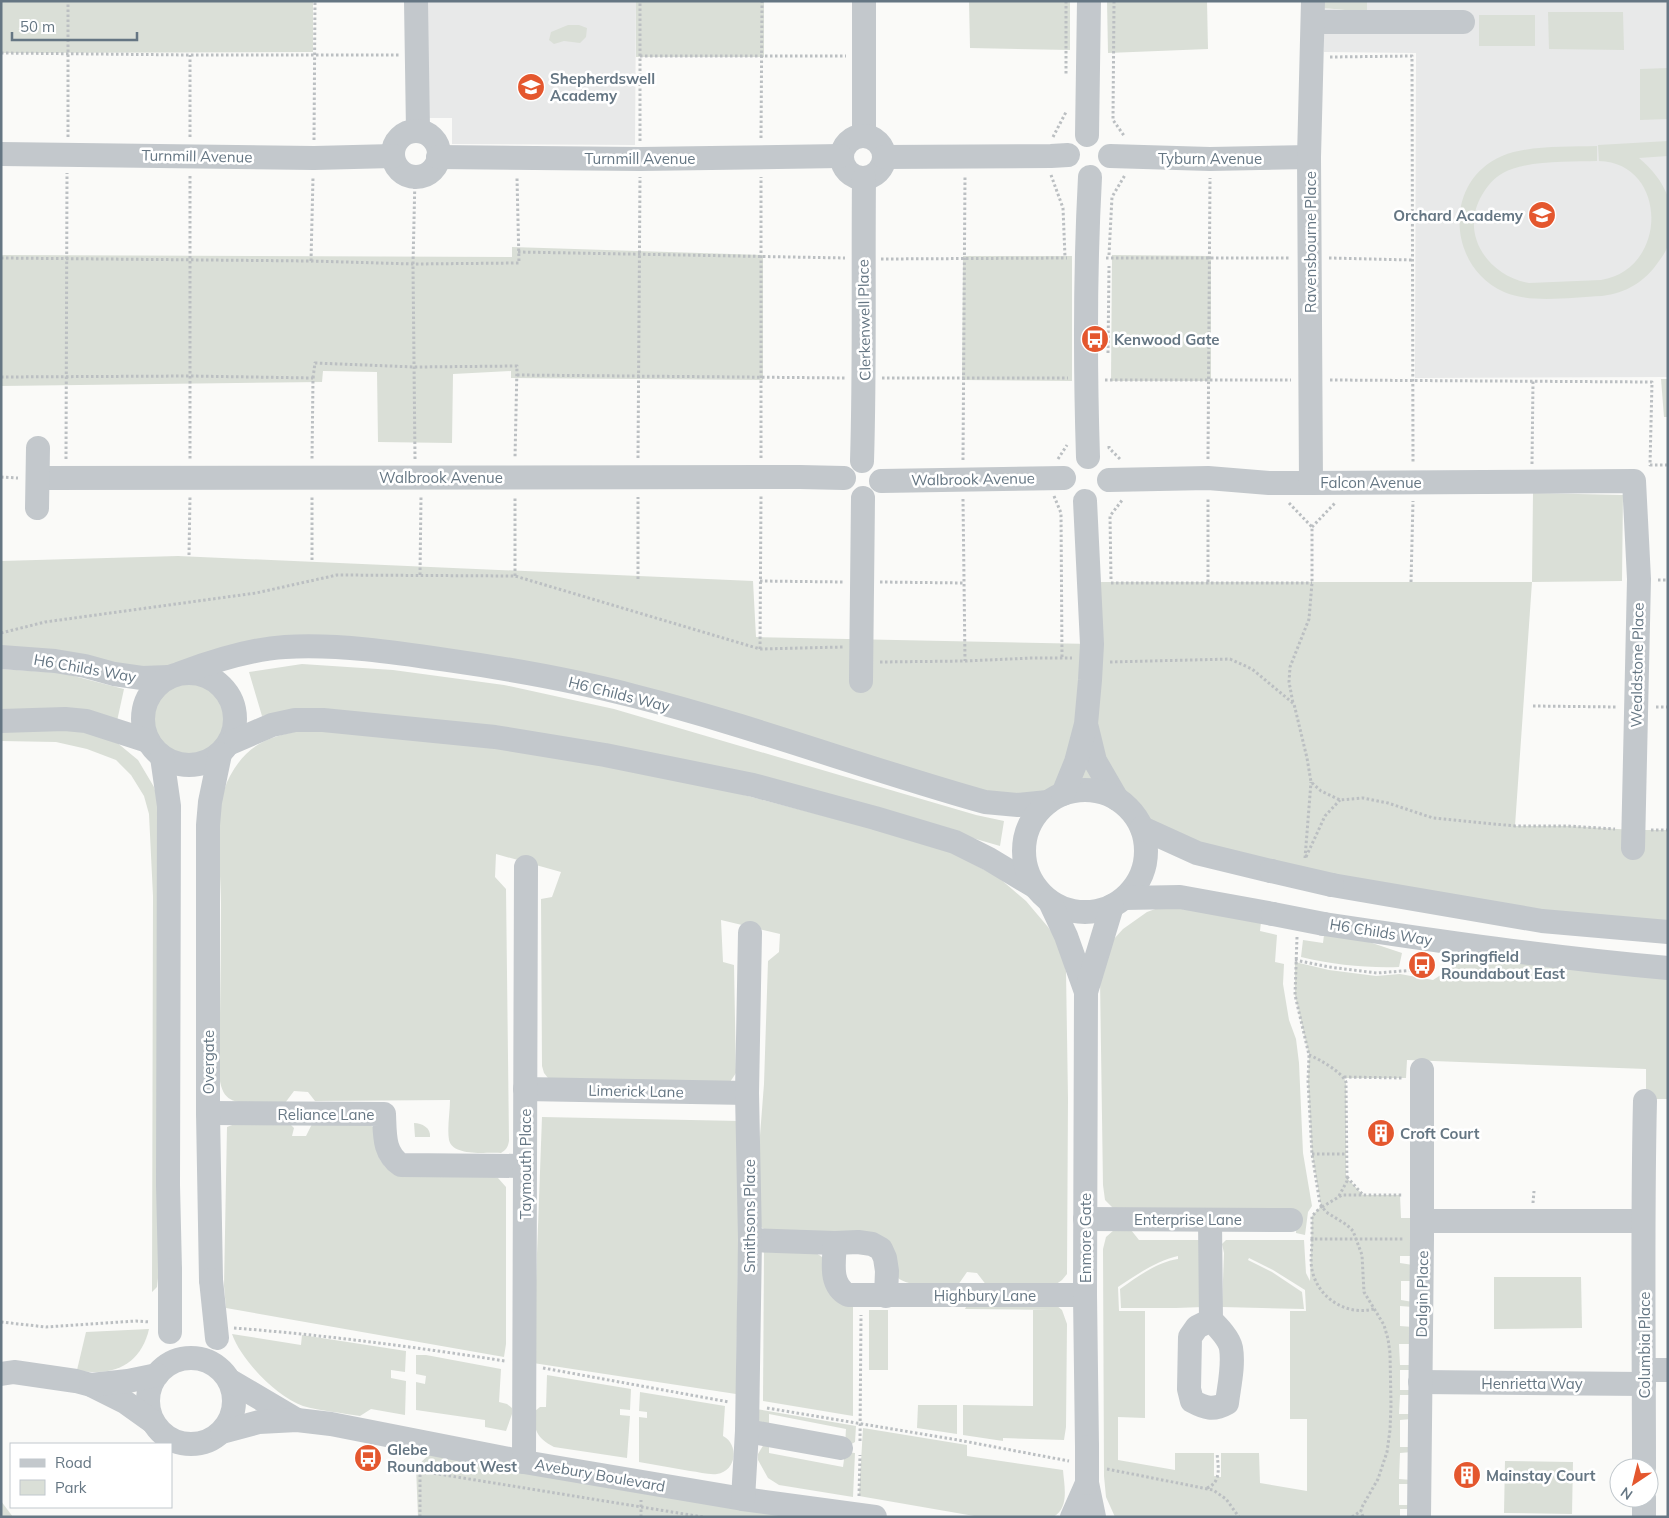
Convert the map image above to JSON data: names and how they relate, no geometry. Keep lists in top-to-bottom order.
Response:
{
  "streets": {
    "street": [
      "Turnmill Avenue",
      "Tyburn Avenue",
      "Ravensbourne Place",
      "Clerkenwell Place",
      "Walbrook Avenue",
      "Falcon Avenue",
      "Wealdstone Place",
      "H6 Childs Way",
      "Overgate",
      "Limerick Lane",
      "Reliance Lane",
      "Taymouth Place",
      "Smithsons Place",
      "Enterprise Lane",
      "Enmore Gate",
      "Dalgin Place",
      "Highbury Lane",
      "Columbia Place",
      "Henrietta Way",
      "Avebury Boulevard"
    ]
  },
  "crossings": [
    ["Turnmill Avenue", "Clerkenwell Place"],
    ["Tyburn Avenue", "Ravensbourne Place"],
    ["Ravensbourne Place", "Falcon Avenue"],
    ["Clerkenwell Place", "Walbrook Avenue"],
    ["Walbrook Avenue", "Falcon Avenue"],
    ["Falcon Avenue", "Wealdstone Place"],
    ["H6 Childs Way", "Overgate"],
    ["H6 Childs Way", "Enmore Gate"],
    ["Overgate", "Reliance Lane"],
    ["Overgate", "Avebury Boulevard"],
    ["Limerick Lane", "Taymouth Place"],
    ["Limerick Lane", "Smithsons Place"],
    ["Reliance Lane", "Taymouth Place"],
    ["Taymouth Place", "Avebury Boulevard"],
    ["Smithsons Place", "Avebury Boulevard"],
    ["Enterprise Lane", "Enmore Gate"],
    ["Enmore Gate", "Highbury Lane"],
    ["Dalgin Place", "Henrietta Way"],
    ["Columbia Place", "Henrietta Way"]
  ],
  "places": {
    "school or university": ["Shepherdswell Academy", "Orchard Academy"],
    "bus stop": ["Kenwood Gate", "Springfield Roundabout East", "Glebe Roundabout West"],
    "building": ["Croft Court", "Mainstay Court"]
  },
  "legend": ["Road", "Park"],
  "scale_bar": "50 m",
  "north": "bottom left"
}
